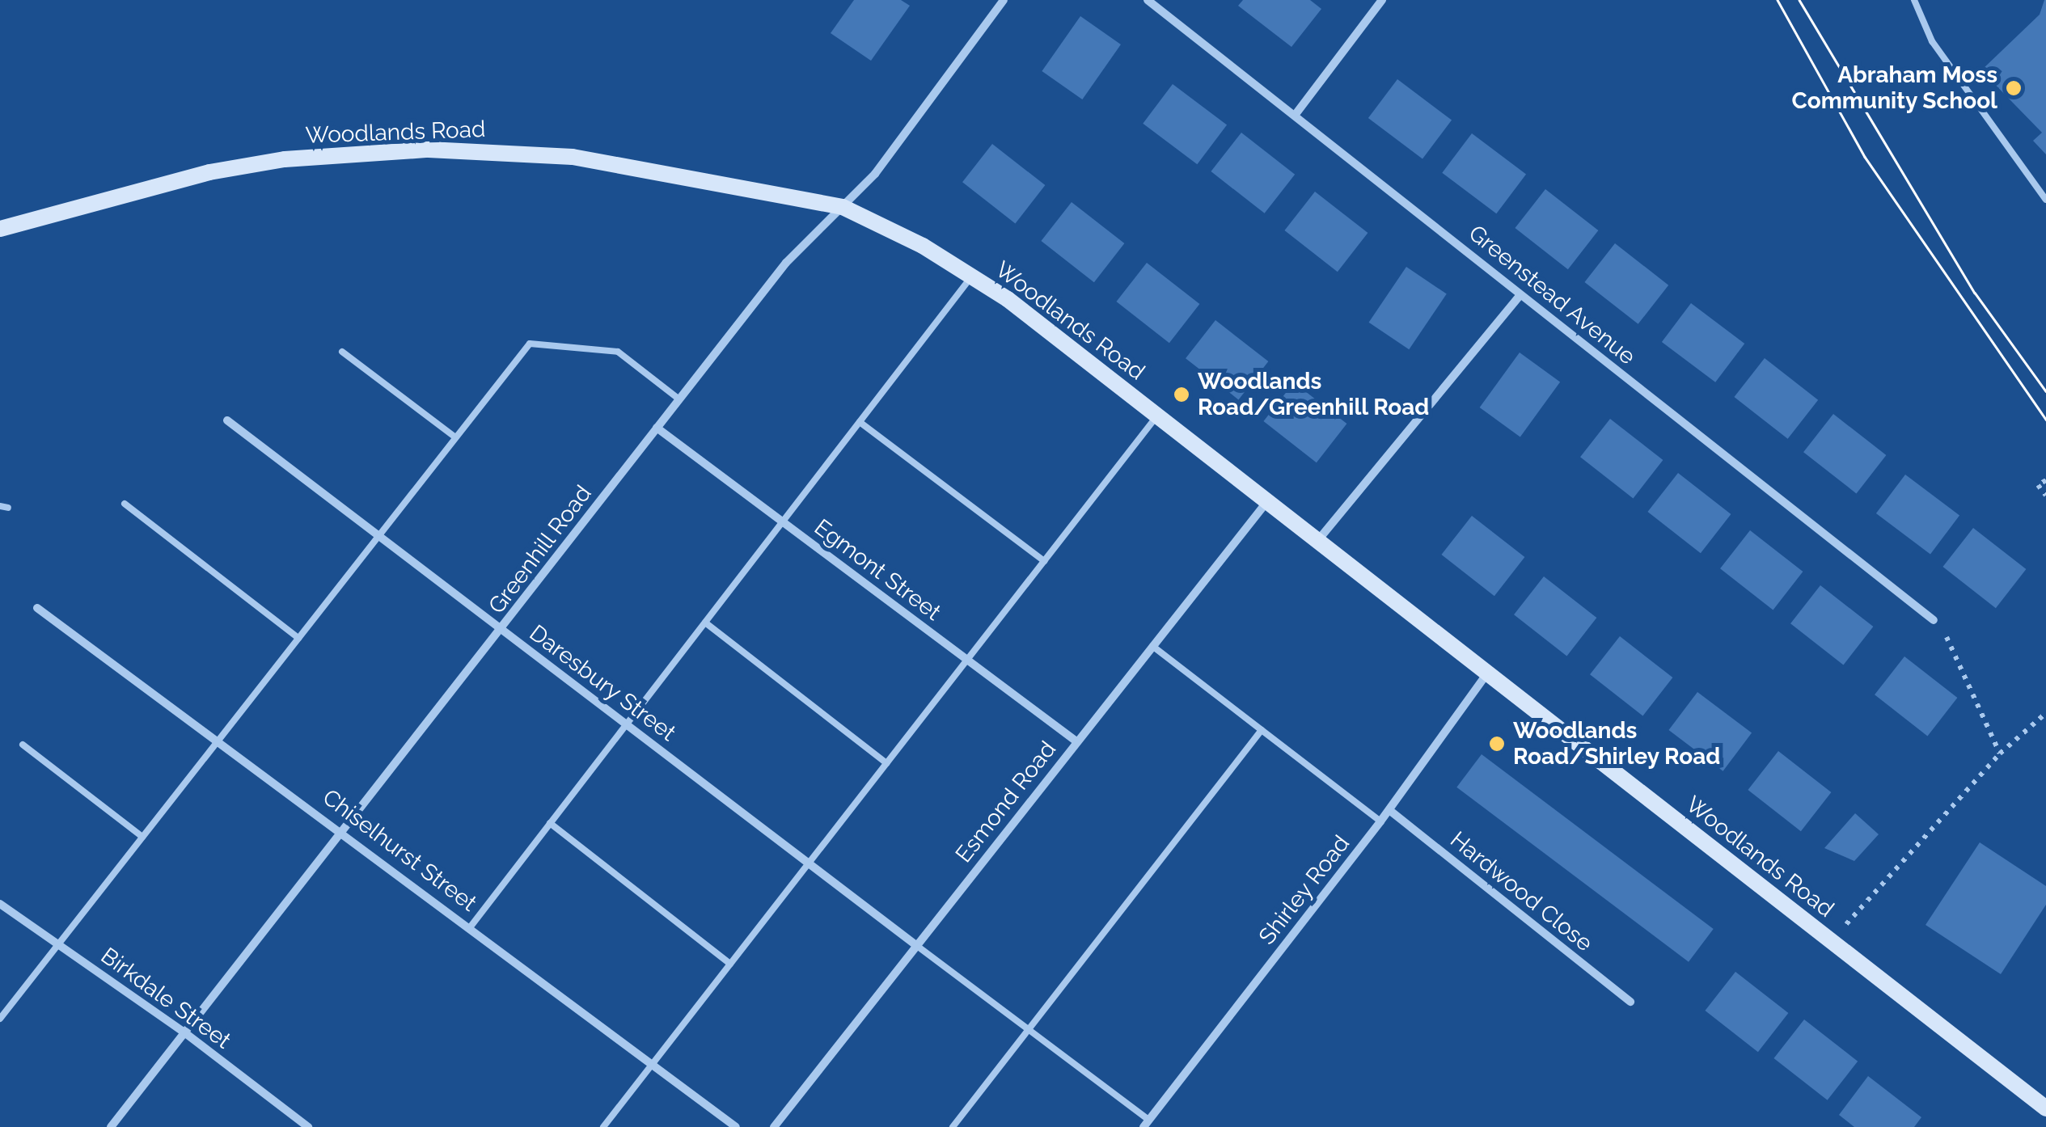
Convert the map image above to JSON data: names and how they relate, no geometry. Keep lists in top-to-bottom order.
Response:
{
  "streets": {
    "street": [
      "Woodlands Road",
      "Greenstead Avenue",
      "Greenhill Road",
      "Egmont Street",
      "Daresbury Street",
      "Esmond Road",
      "Chiselhurst Street",
      "Shirley Road",
      "Hardwood Close",
      "Birkdale Street"
    ]
  },
  "crossings": [
    ["Woodlands Road", "Greenhill Road"],
    ["Woodlands Road", "Esmond Road"],
    ["Woodlands Road", "Shirley Road"],
    ["Greenhill Road", "Egmont Street"],
    ["Greenhill Road", "Daresbury Street"],
    ["Greenhill Road", "Chiselhurst Street"],
    ["Greenhill Road", "Birkdale Street"],
    ["Egmont Street", "Esmond Road"],
    ["Daresbury Street", "Esmond Road"],
    ["Shirley Road", "Hardwood Close"]
  ],
  "places": ["Abraham Moss Community School", "Woodlands Road/Greenhill Road", "Woodlands Road/Shirley Road"]
}
